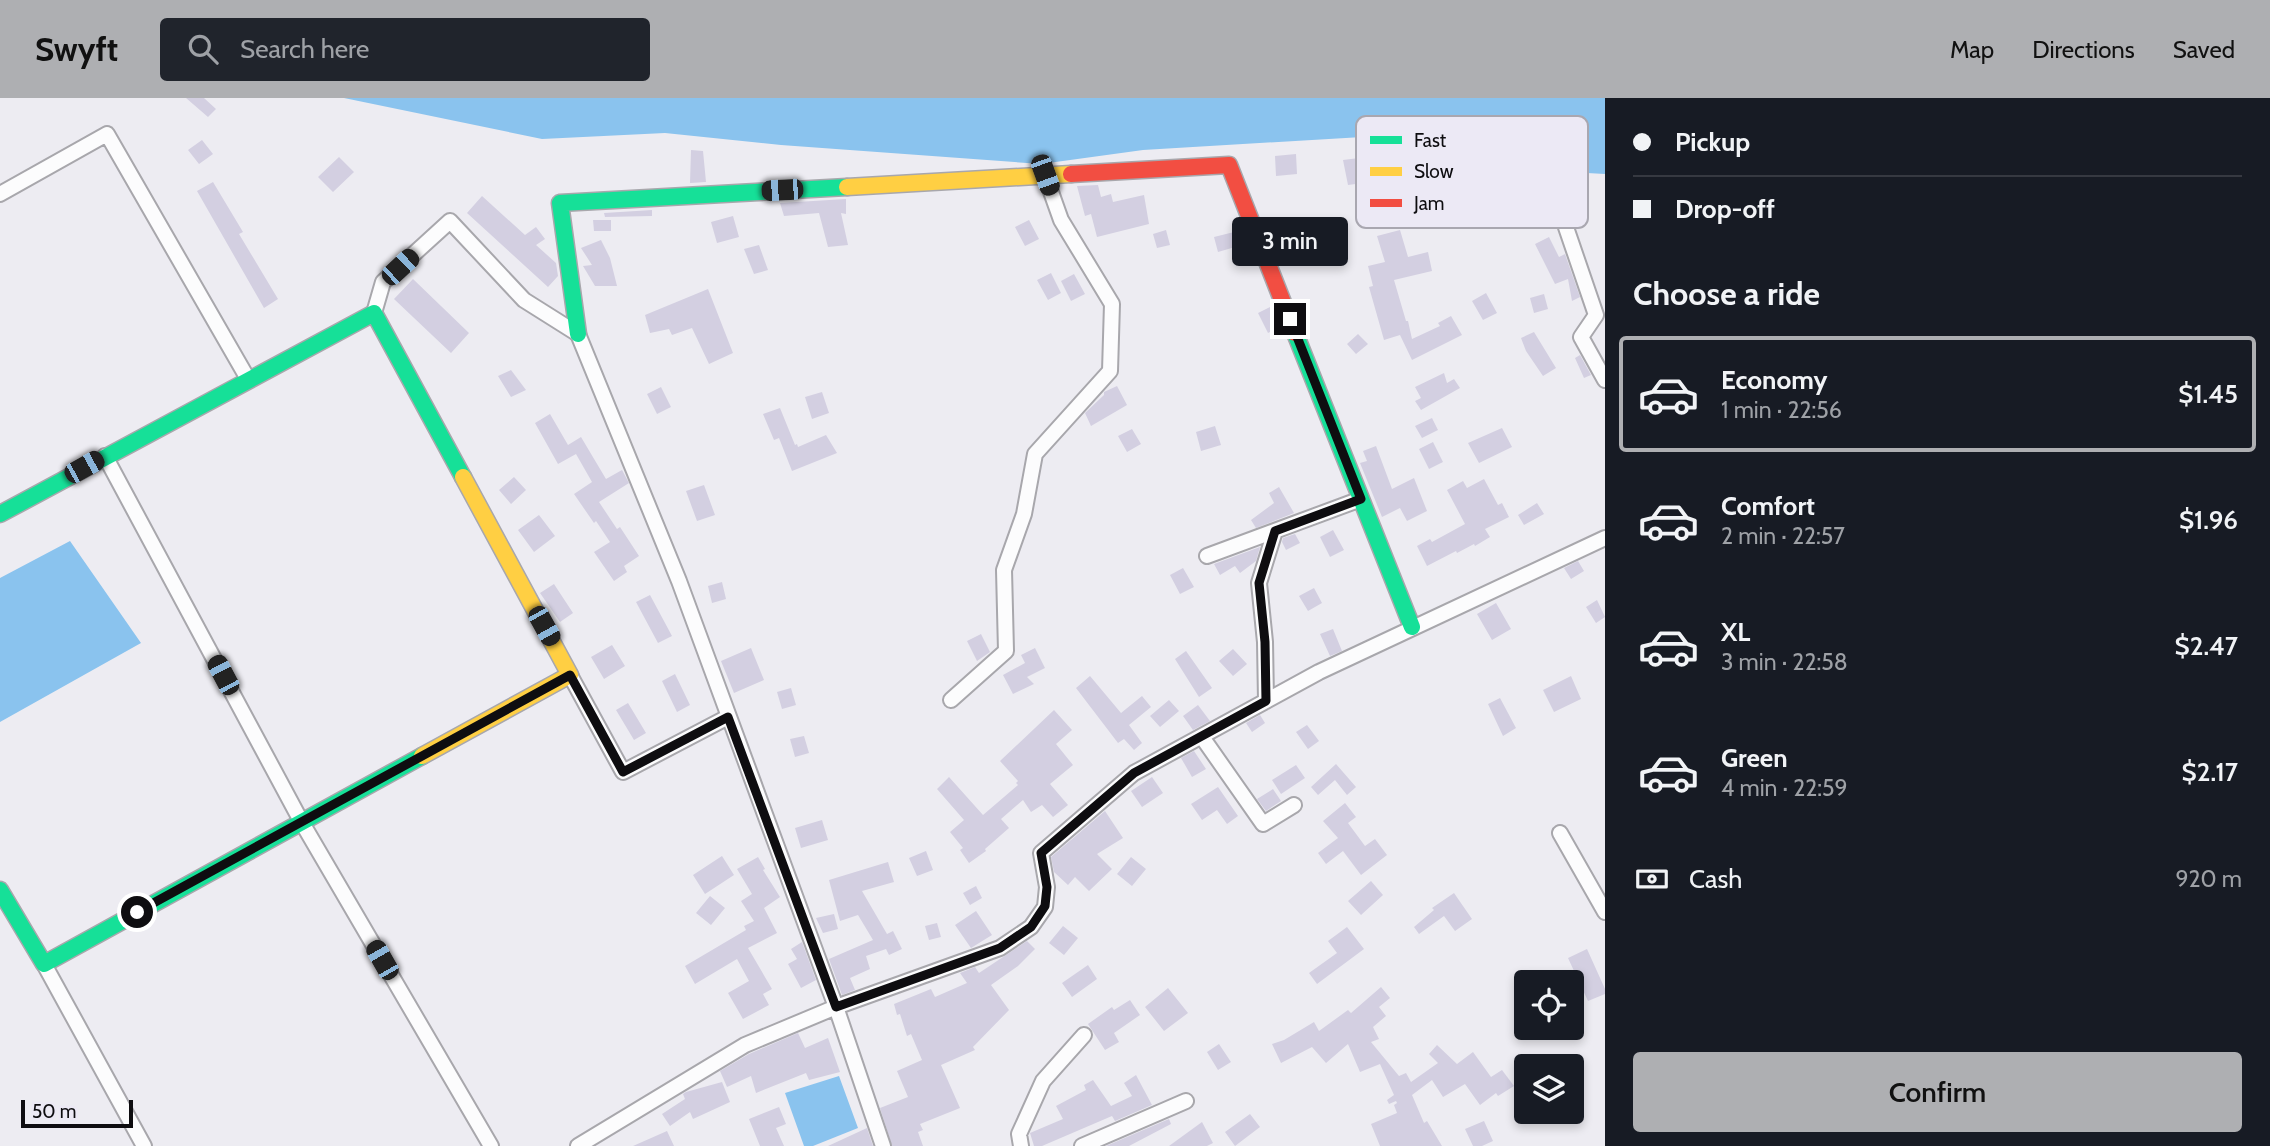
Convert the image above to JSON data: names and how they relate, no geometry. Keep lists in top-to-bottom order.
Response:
{
  "legend": ["Fast", "Slow", "Jam"],
  "scale_bar": "50 m",
  "page": {
    "header": "Swyft",
    "search": "Search here",
    "nav": ["Map", "Directions", "Saved"],
    "banner": ["Pickup", "Drop-off"],
    "bubble": "3 min",
    "heading": "Choose a ride",
    "list": [
      {
        "name": "Economy",
        "note": "1 min · 22:56",
        "value": "$1.45"
      },
      {
        "name": "Comfort",
        "note": "2 min · 22:57",
        "value": "$1.96"
      },
      {
        "name": "XL",
        "note": "3 min · 22:58",
        "value": "$2.47"
      },
      {
        "name": "Green",
        "note": "4 min · 22:59",
        "value": "$2.17"
      }
    ],
    "pay": ["Cash", "920 m"],
    "buttons": "Confirm",
    "scale": "50 m"
  }
}
